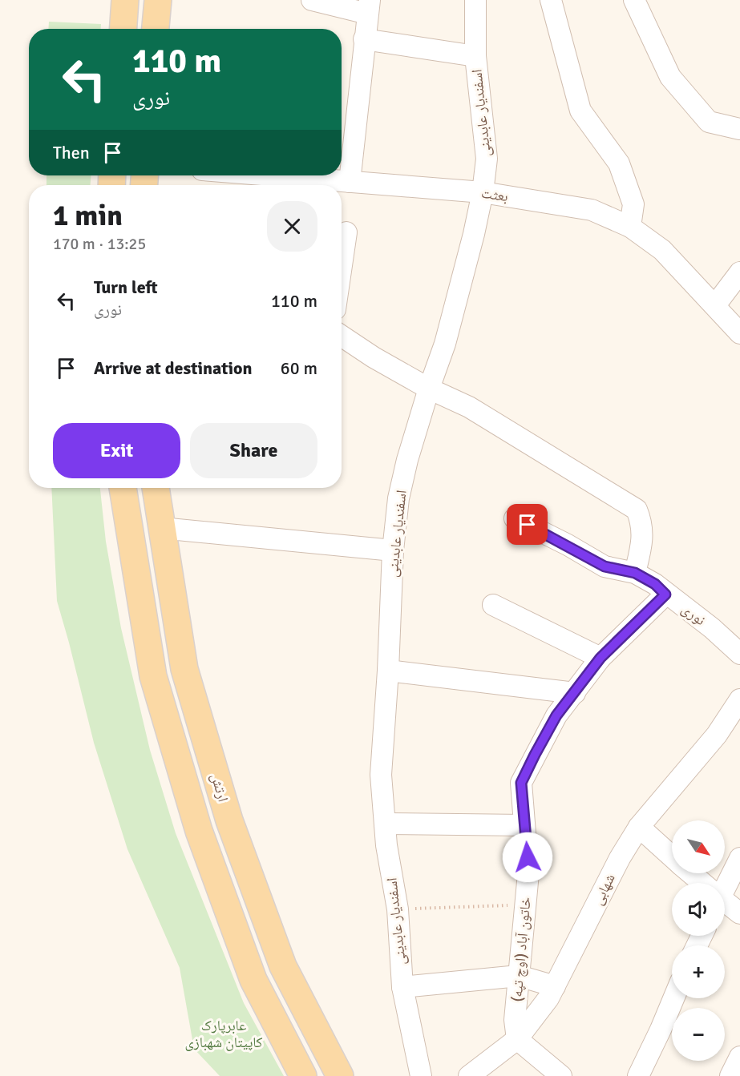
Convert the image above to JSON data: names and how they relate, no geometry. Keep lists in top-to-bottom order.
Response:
{
  "streets": {
    "main road": ["ارتش"],
    "street": [
      "اسفندیار عابدینی",
      "بعثت",
      "نوری",
      "شهابی",
      "خاتون آباد (اوچ تپه)"
    ]
  },
  "crossings": [
    ["اسفندیار عابدینی", "بعثت"],
    ["نوری", "خاتون آباد (اوچ تپه)"],
    ["شهابی", "خاتون آباد (اوچ تپه)"]
  ],
  "parks": ["عابرپارک کاپیتان شهبازی"],
  "north": "bottom right",
  "page": {
    "turn": ["110 m", "نوری"],
    "then": "Then",
    "heading": ["1 min", "170 m · 13:25"],
    "list": [
      {
        "name": "Turn left",
        "note": "نوری",
        "value": "110 m"
      },
      {
        "name": "Arrive at destination",
        "value": "60 m"
      }
    ],
    "buttons": ["Exit", "Share"],
    "map_buttons": ["+", "−"]
  }
}
